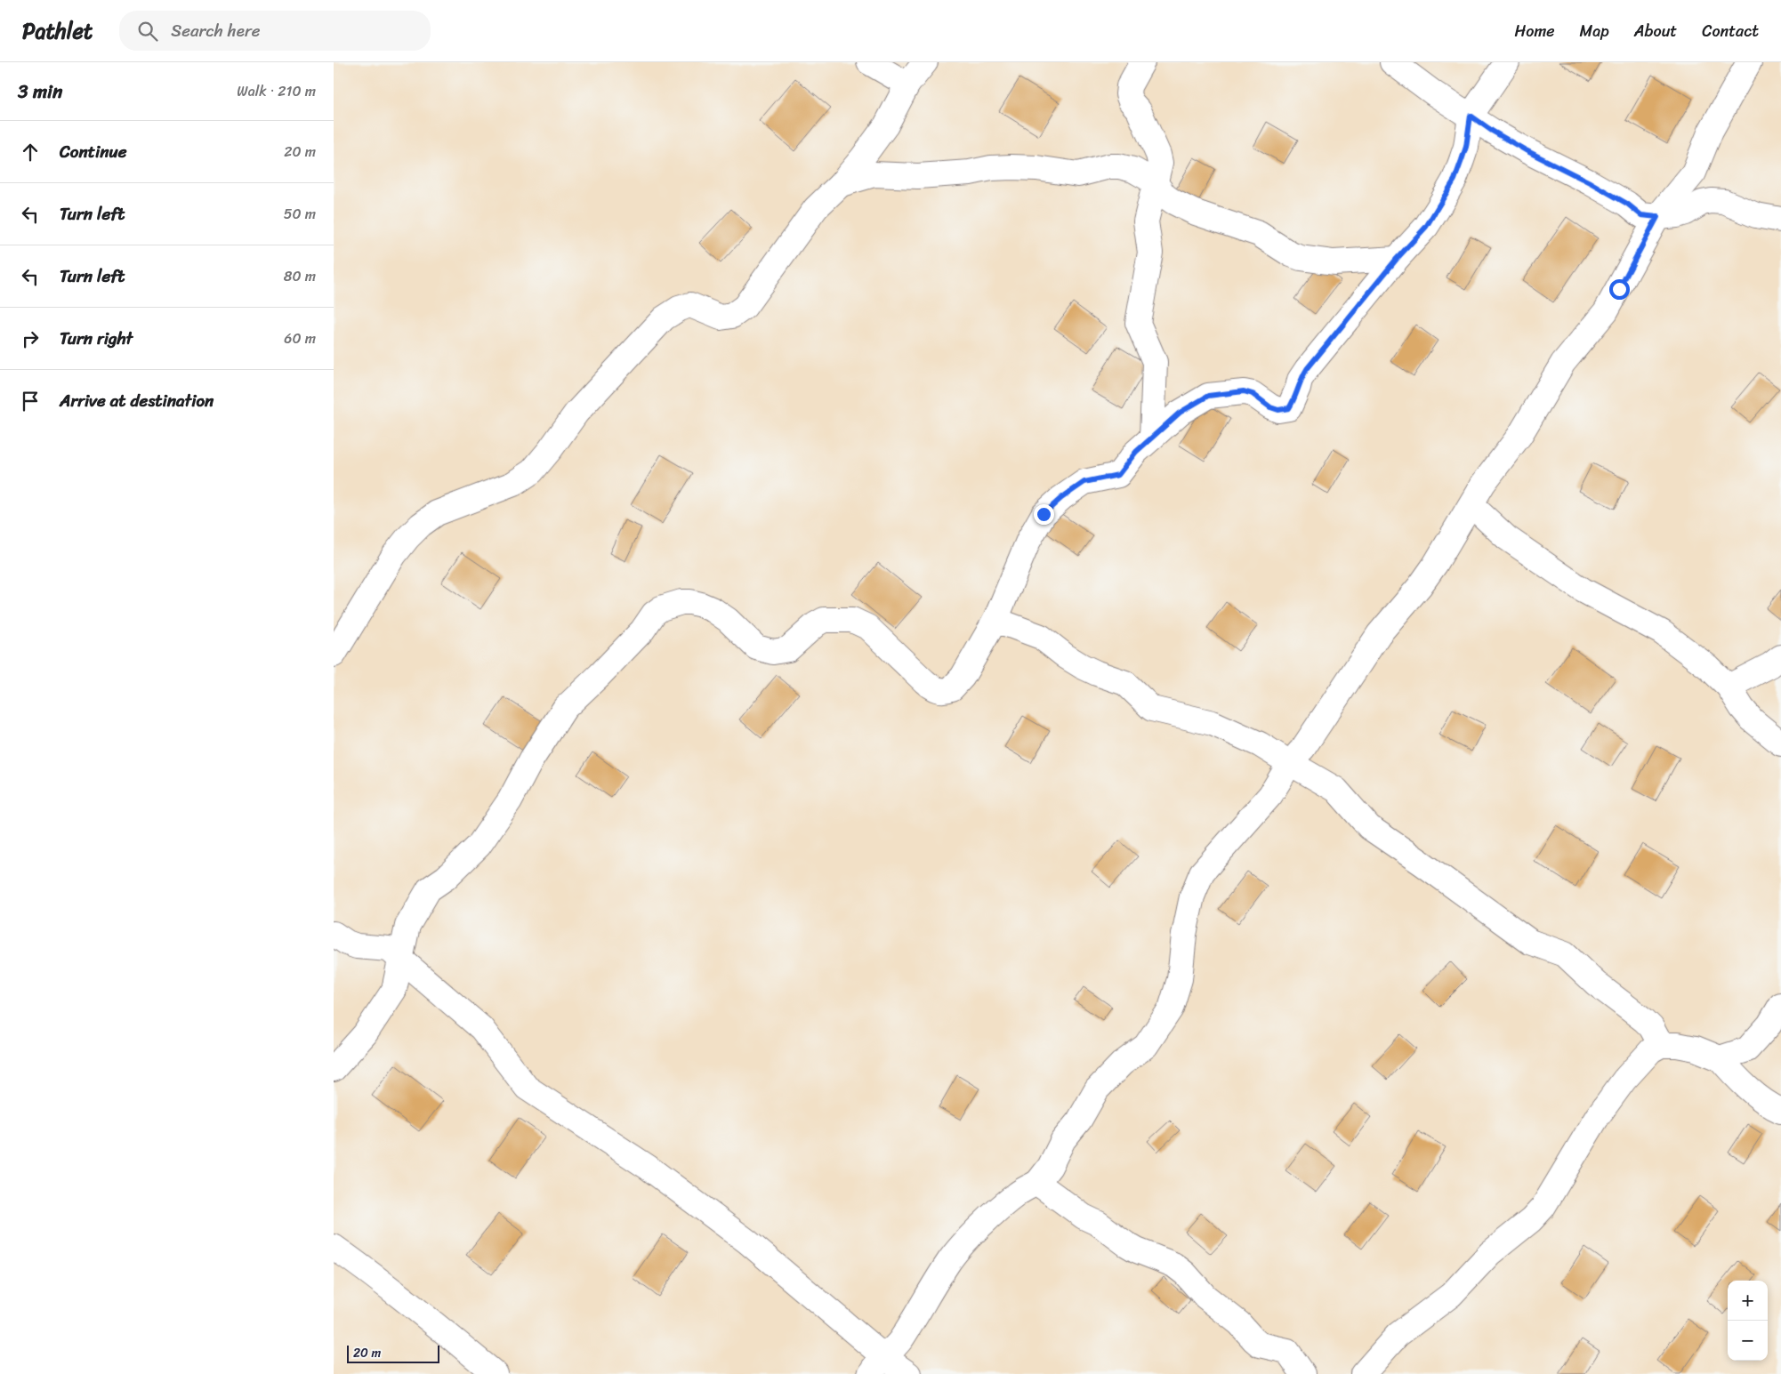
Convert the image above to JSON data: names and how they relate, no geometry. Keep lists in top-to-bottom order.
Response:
{
  "scale_bar": "20 m",
  "page": {
    "header": "Pathlet",
    "search": "Search here",
    "nav": [
      "Home",
      "Map",
      "About",
      "Contact"
    ],
    "heading": ["3 min", "Walk · 210 m"],
    "list": [
      ["Continue", "20 m"],
      ["Turn left", "50 m"],
      ["Turn left", "80 m"],
      ["Turn right", "60 m"],
      "Arrive at destination"
    ],
    "map_buttons": ["+", "−"],
    "scale": "20 m"
  }
}
